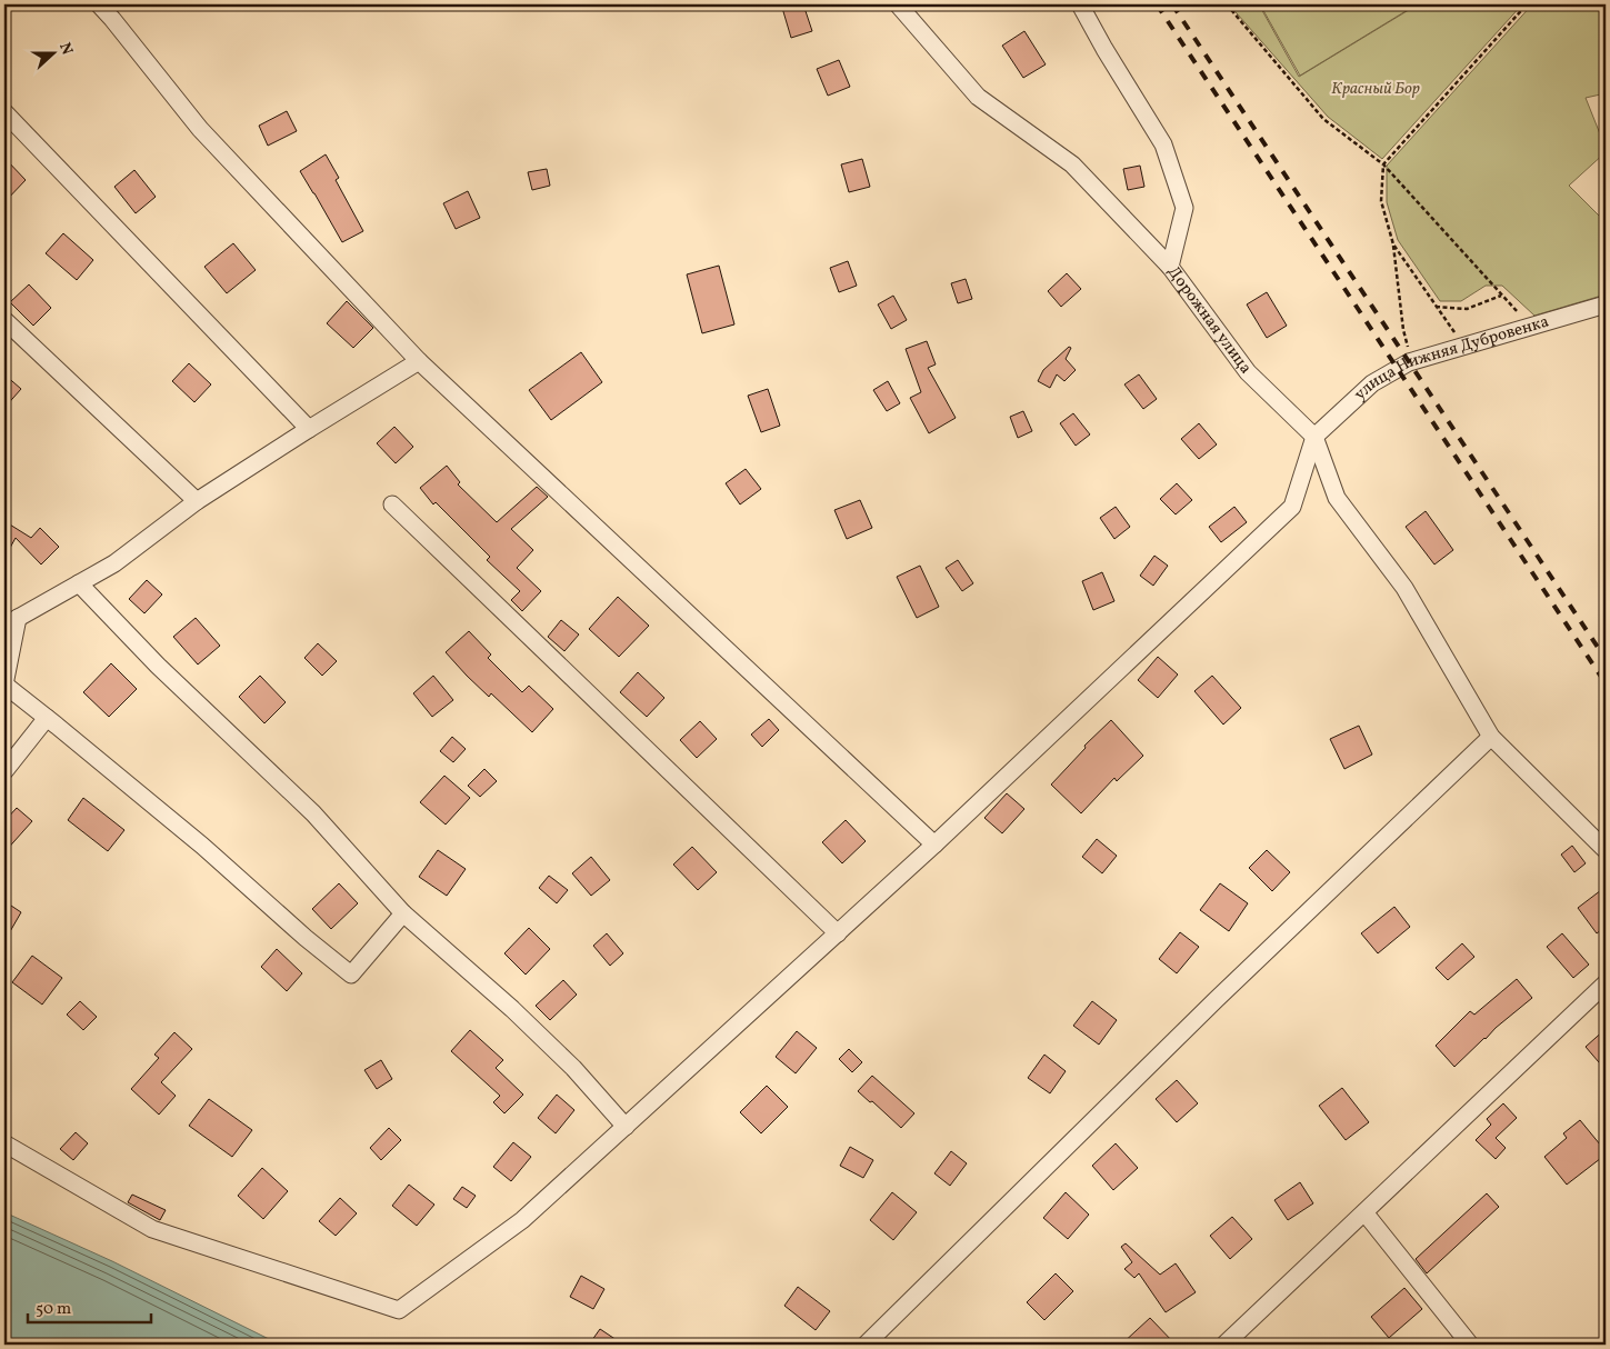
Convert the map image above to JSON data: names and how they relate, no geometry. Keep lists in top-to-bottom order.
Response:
{
  "streets": {
    "street": ["Дорожная улица", "улица Нижняя Дубровенка"]
  },
  "crossings": [
    ["Дорожная улица", "улица Нижняя Дубровенка"]
  ],
  "parks": ["Красный Бор"],
  "scale_bar": "50 m",
  "north": "right"
}
